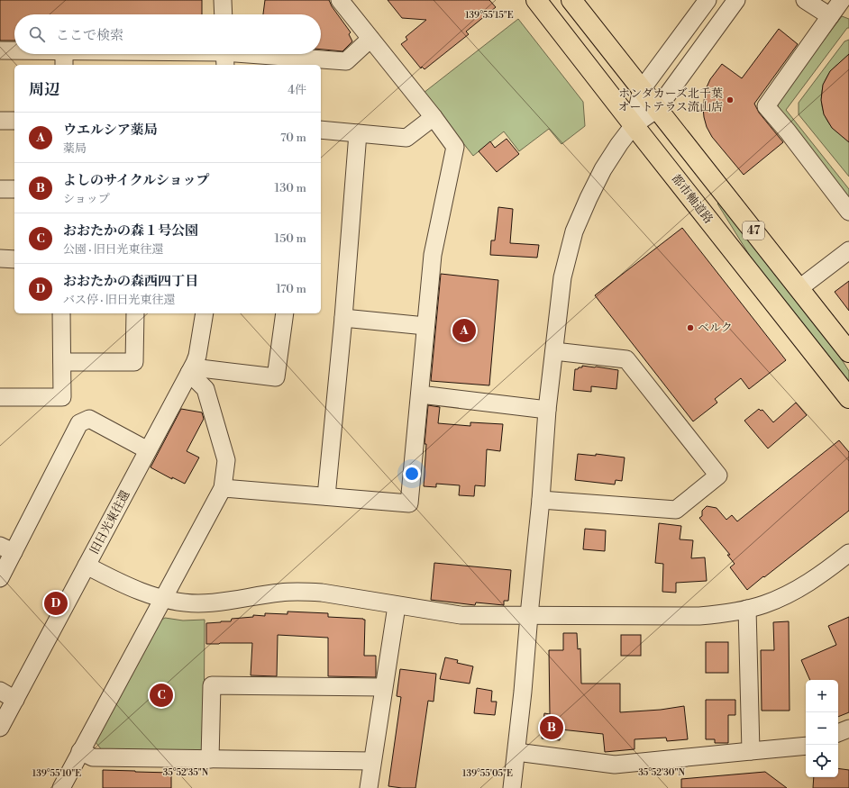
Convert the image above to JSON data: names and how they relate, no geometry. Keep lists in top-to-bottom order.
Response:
{
  "streets": {
    "main road": ["都市軸道路", "47"],
    "street": ["旧日光東往還"]
  },
  "places": ["ホンダカーズ北千葉 オートテラス流山店", "ベルク"],
  "page": {
    "search": "ここで検索",
    "heading": ["周辺", "4件"],
    "list": [
      {
        "mark": "A",
        "name": "ウエルシア薬局",
        "note": "薬局",
        "value": "70 m"
      },
      {
        "mark": "B",
        "name": "よしのサイクルショップ",
        "note": "ショップ",
        "value": "130 m"
      },
      {
        "mark": "C",
        "name": "おおたかの森１号公園",
        "note": "公園 · 旧日光東往還",
        "value": "150 m"
      },
      {
        "mark": "D",
        "name": "おおたかの森西四丁目",
        "note": "バス停 · 旧日光東往還",
        "value": "170 m"
      }
    ],
    "pins": [
      "A",
      "D",
      "C",
      "B"
    ],
    "map_buttons": ["+", "−"]
  },
  "coordinates": [
    "139°55'15\"E",
    "35°52'35\"N",
    "35°52'30\"N",
    "139°55'10\"E",
    "139°55'05\"E"
  ]
}
